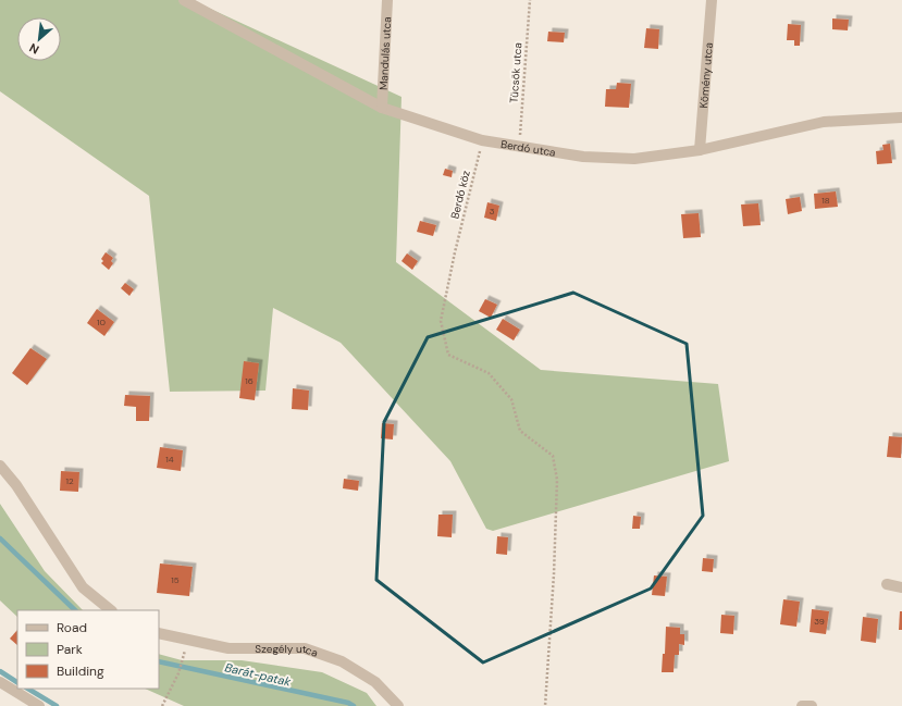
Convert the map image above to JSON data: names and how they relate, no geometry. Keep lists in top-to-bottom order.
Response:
{
  "streets": {
    "street": [
      "Mandulás utca",
      "Kömény utca",
      "Berdó utca",
      "Szegély utca"
    ],
    "path": ["Tücsök utca", "Berdó köz"]
  },
  "crossings": [
    ["Mandulás utca", "Berdó utca"],
    ["Tücsök utca", "Berdó utca"],
    ["Kömény utca", "Berdó utca"],
    ["Berdó utca", "Berdó köz"]
  ],
  "water": ["Barát-patak"],
  "house_numbers": [
    "18",
    "3",
    "10",
    "16",
    "14",
    "12",
    "15",
    "39"
  ],
  "legend": ["Road", "Park", "Building"],
  "north": "bottom left"
}
